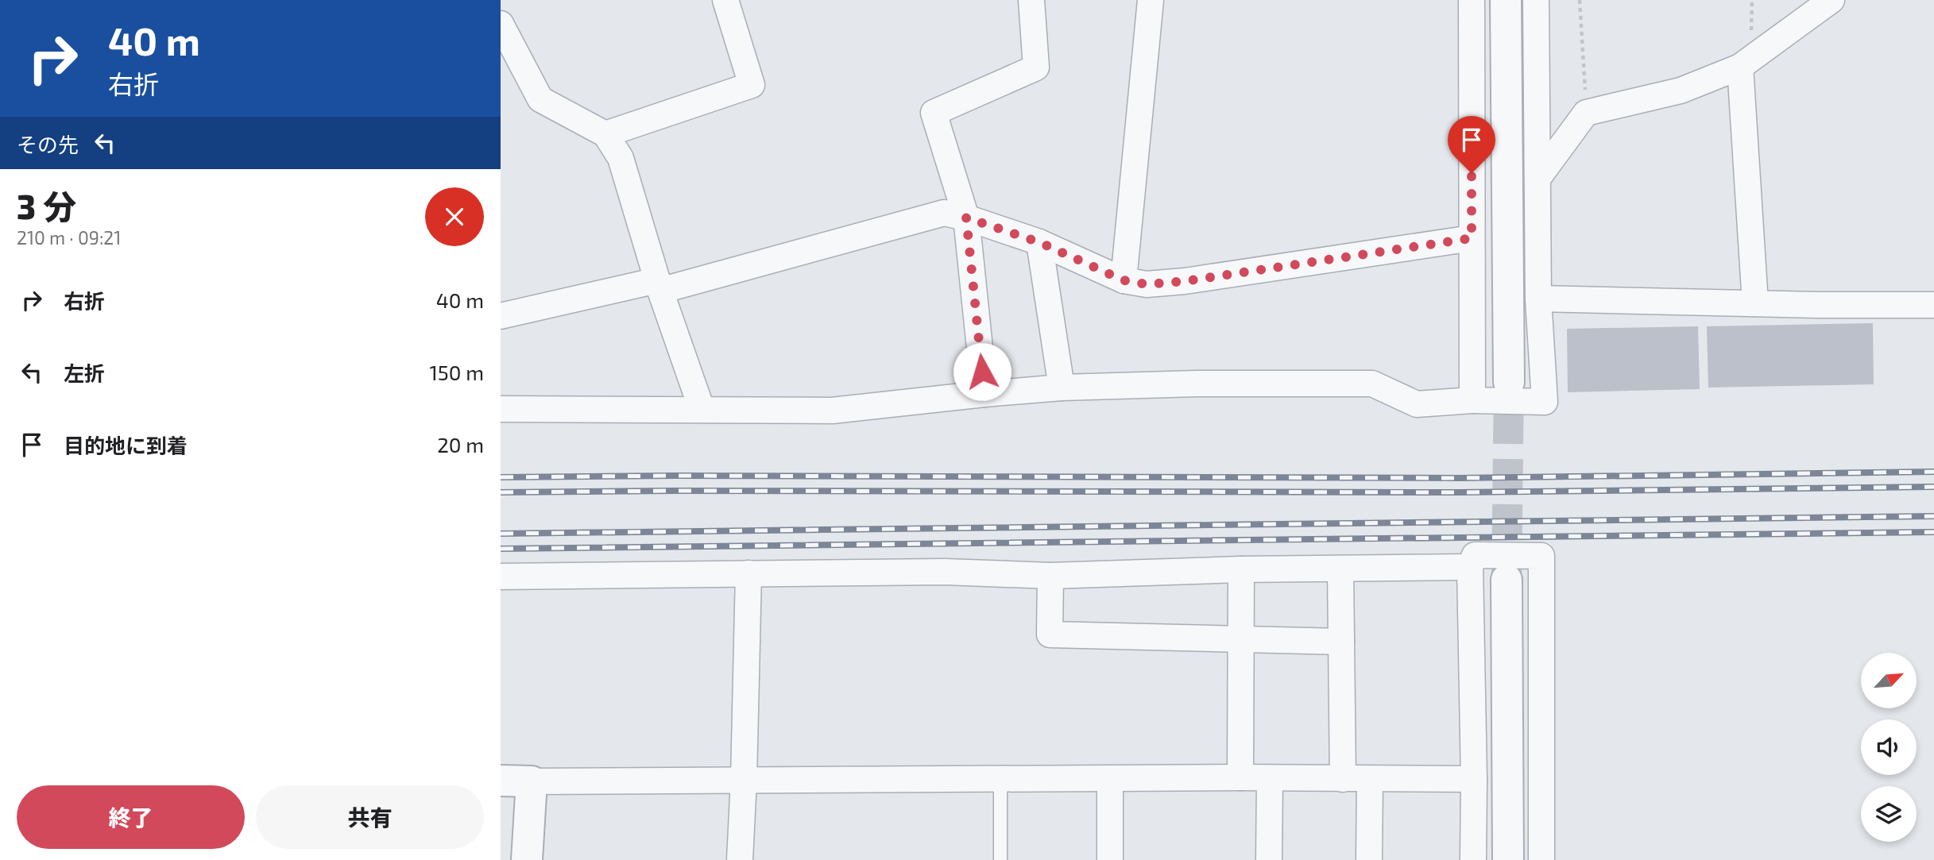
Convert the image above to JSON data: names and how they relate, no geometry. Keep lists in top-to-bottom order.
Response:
{
  "north": "top right",
  "page": {
    "turn": ["40 m", "右折"],
    "then": "その先",
    "heading": ["3 分", "210 m · 09:21"],
    "list": [
      {
        "name": "右折",
        "value": "40 m"
      },
      {
        "name": "左折",
        "value": "150 m"
      },
      {
        "name": "目的地に到着",
        "value": "20 m"
      }
    ],
    "buttons": ["終了", "共有"]
  }
}
